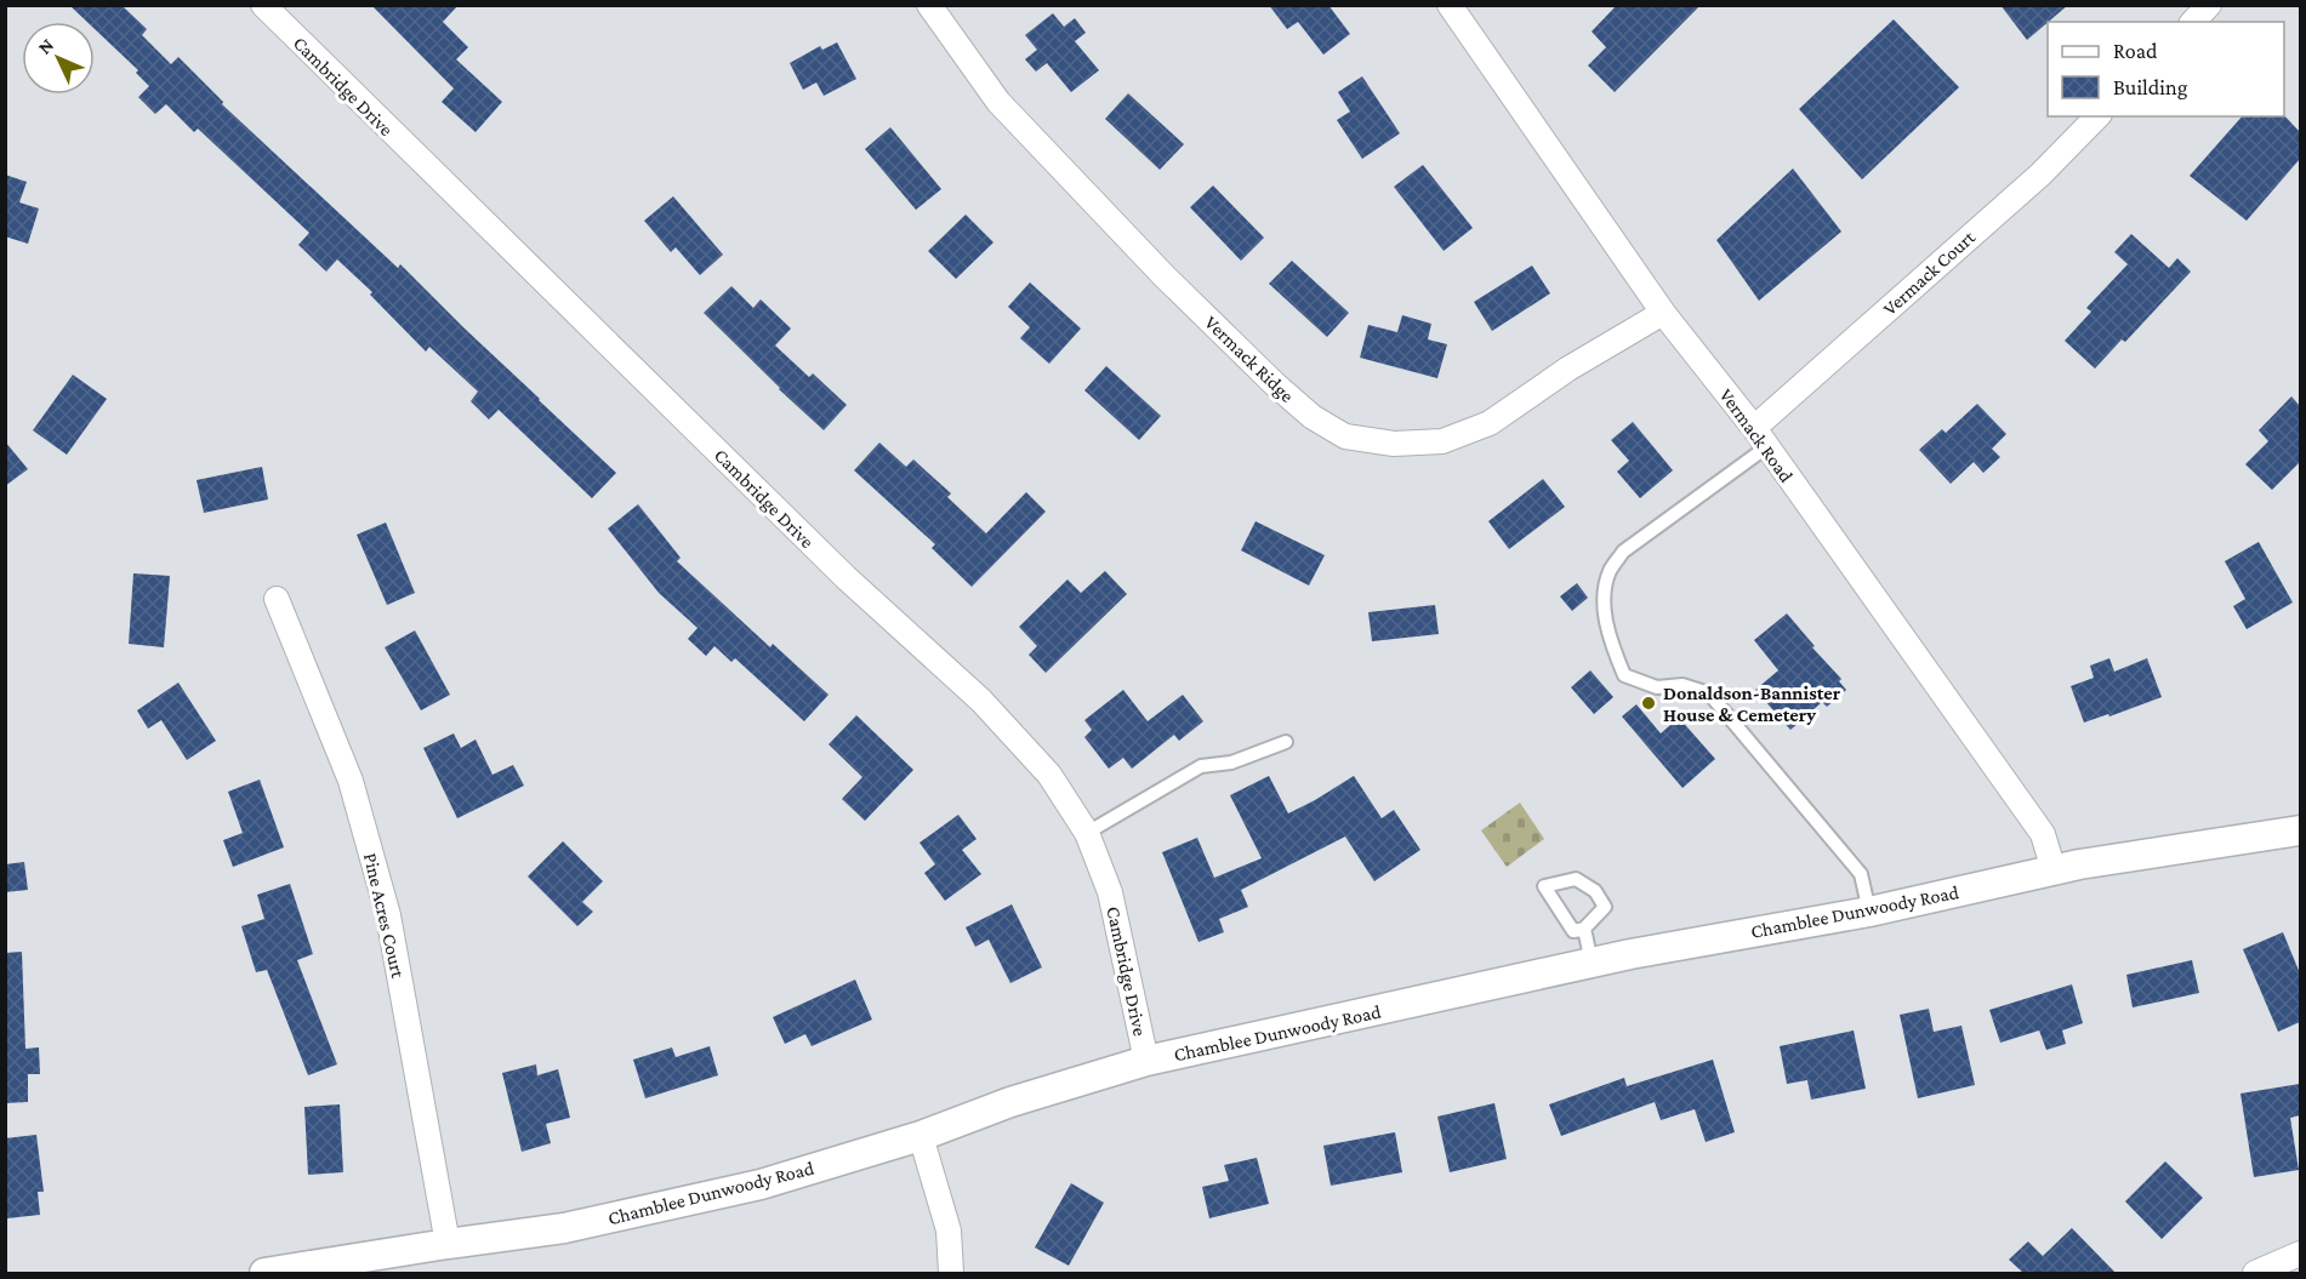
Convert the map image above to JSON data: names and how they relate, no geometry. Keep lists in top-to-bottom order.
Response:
{
  "streets": {
    "street": [
      "Cambridge Drive",
      "Vermack Court",
      "Vermack Ridge",
      "Vermack Road",
      "Chamblee Dunwoody Road",
      "Pine Acres Court"
    ]
  },
  "crossings": [
    ["Cambridge Drive", "Chamblee Dunwoody Road"],
    ["Vermack Court", "Vermack Road"],
    ["Vermack Ridge", "Vermack Road"],
    ["Vermack Road", "Chamblee Dunwoody Road"],
    ["Chamblee Dunwoody Road", "Pine Acres Court"]
  ],
  "places": ["Donaldson-Bannister House & Cemetery"],
  "legend": ["Road", "Building"],
  "north": "top left"
}
